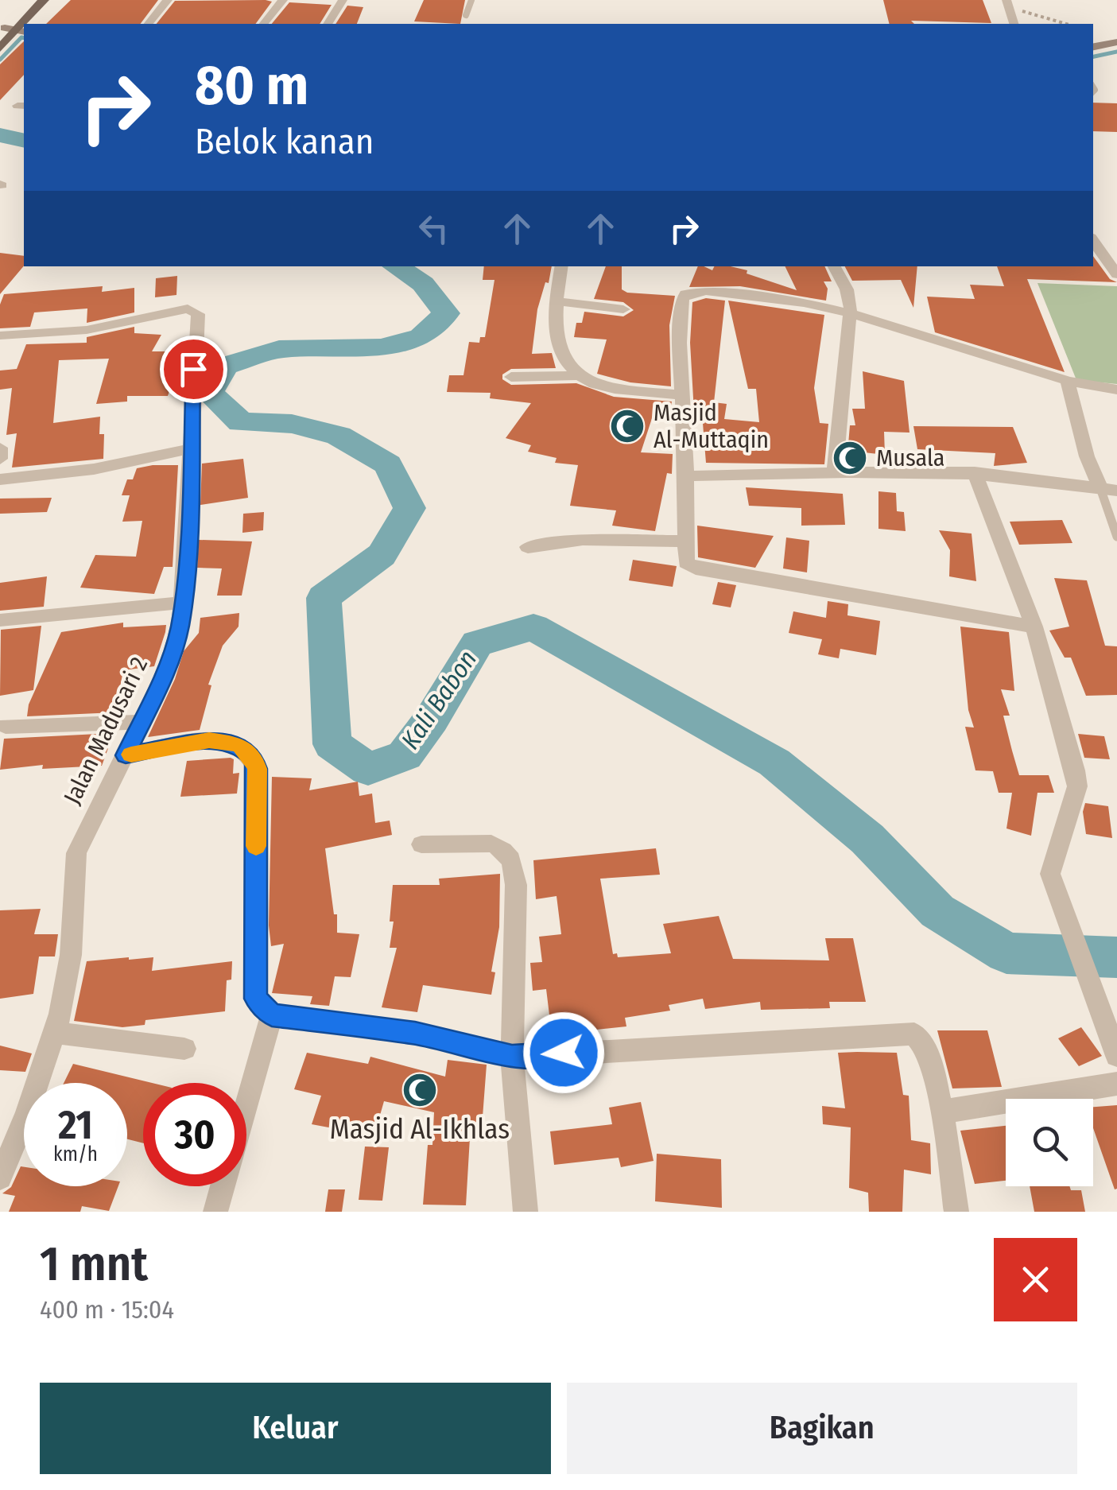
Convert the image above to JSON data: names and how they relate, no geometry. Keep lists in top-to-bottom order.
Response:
{
  "streets": {
    "street": ["Jalan Madusari 2"]
  },
  "water": ["Kali Babon"],
  "places": {
    "mosque": ["Masjid Al-Muttaqin", "Musala", "Masjid Al-Ikhlas"]
  },
  "page": {
    "turn": ["80 m", "Belok kanan"],
    "speed": "21 km/h",
    "limit": "30",
    "heading": ["1 mnt", "400 m · 15:04"],
    "buttons": ["Keluar", "Bagikan"]
  }
}
